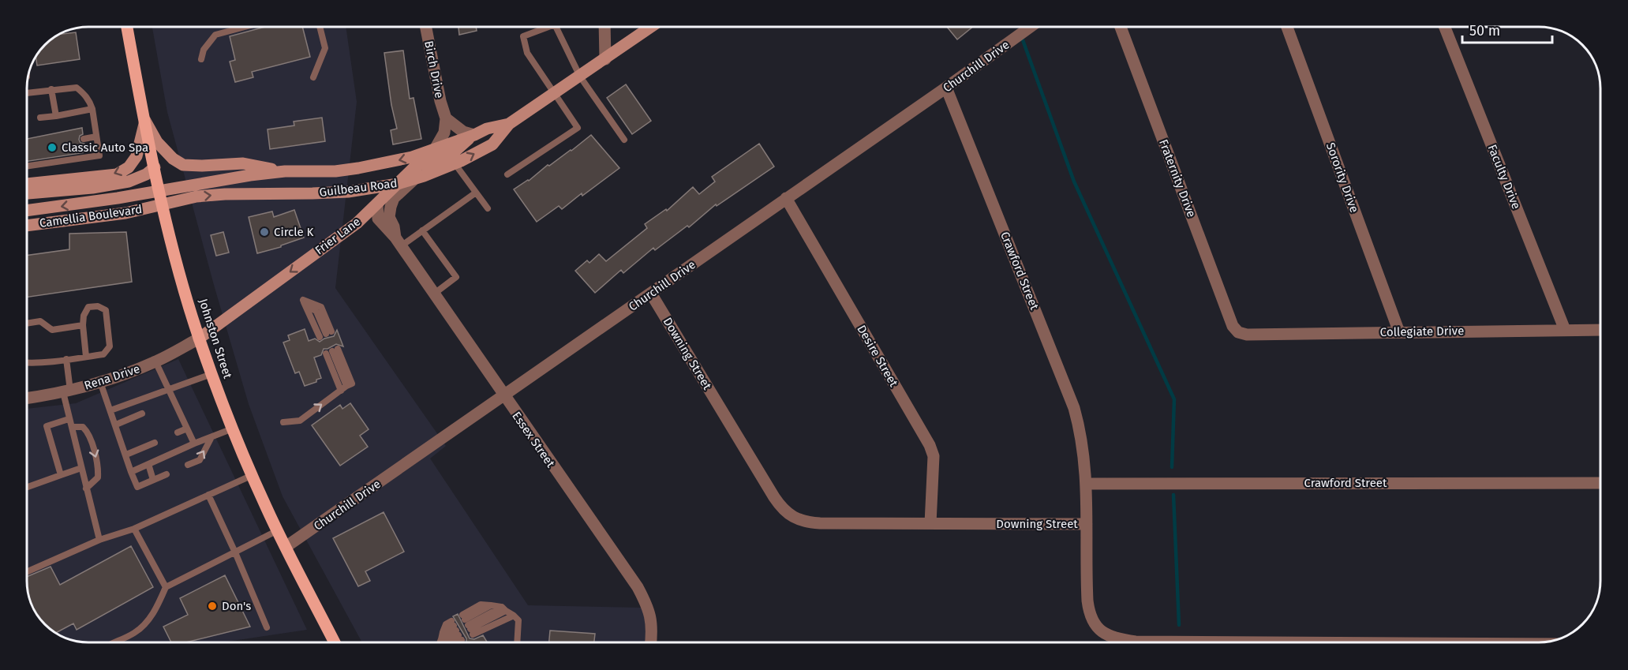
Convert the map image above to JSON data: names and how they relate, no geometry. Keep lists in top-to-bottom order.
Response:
{
  "streets": {
    "main road": ["Johnston Street"],
    "street": [
      "Churchill Drive",
      "Birch Drive",
      "Faculty Drive",
      "Sorority Drive",
      "Fraternity Drive",
      "Guilbeau Road",
      "Camellia Boulevard",
      "Frier Lane",
      "Crawford Street",
      "Collegiate Drive",
      "Downing Street",
      "Desire Street",
      "Rena Drive",
      "Essex Street"
    ]
  },
  "crossings": [
    ["Churchill Drive", "Crawford Street"],
    ["Churchill Drive", "Johnston Street"],
    ["Churchill Drive", "Downing Street"],
    ["Churchill Drive", "Desire Street"],
    ["Churchill Drive", "Essex Street"],
    ["Faculty Drive", "Collegiate Drive"],
    ["Sorority Drive", "Collegiate Drive"],
    ["Fraternity Drive", "Collegiate Drive"],
    ["Guilbeau Road", "Camellia Boulevard"],
    ["Guilbeau Road", "Frier Lane"],
    ["Guilbeau Road", "Johnston Street"],
    ["Guilbeau Road", "Essex Street"],
    ["Camellia Boulevard", "Johnston Street"],
    ["Frier Lane", "Johnston Street"],
    ["Frier Lane", "Rena Drive"],
    ["Frier Lane", "Essex Street"],
    ["Crawford Street", "Downing Street"],
    ["Johnston Street", "Rena Drive"],
    ["Downing Street", "Desire Street"]
  ],
  "one_way": ["Frier Lane"],
  "places": ["Classic Auto Spa", "Circle K", "Don's"],
  "scale_bar": "50 m"
}
